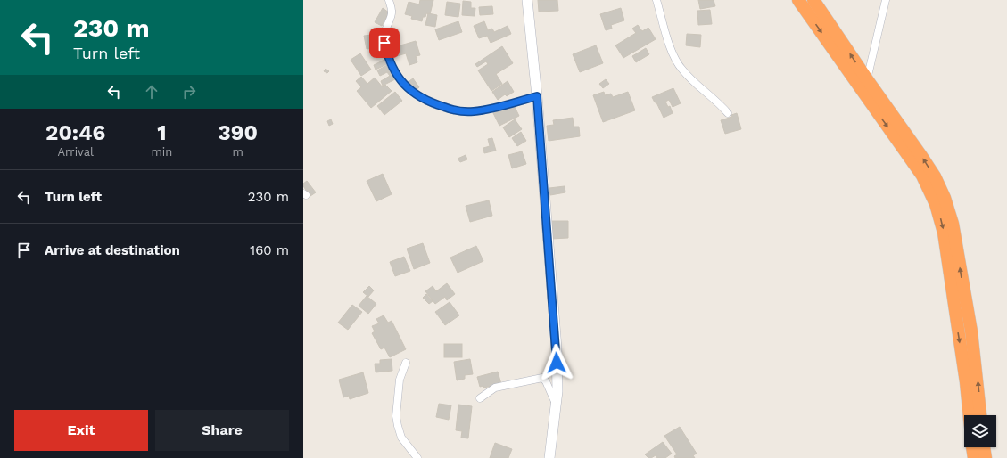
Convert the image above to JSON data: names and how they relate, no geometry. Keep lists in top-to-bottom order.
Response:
{
  "page": {
    "turn": ["230 m", "Turn left"],
    "eta": [
      "20:46",
      "Arrival",
      "1",
      "min",
      "390",
      "m"
    ],
    "list": [
      {
        "name": "Turn left",
        "value": "230 m"
      },
      {
        "name": "Arrive at destination",
        "value": "160 m"
      }
    ],
    "buttons": ["Exit", "Share"]
  }
}
